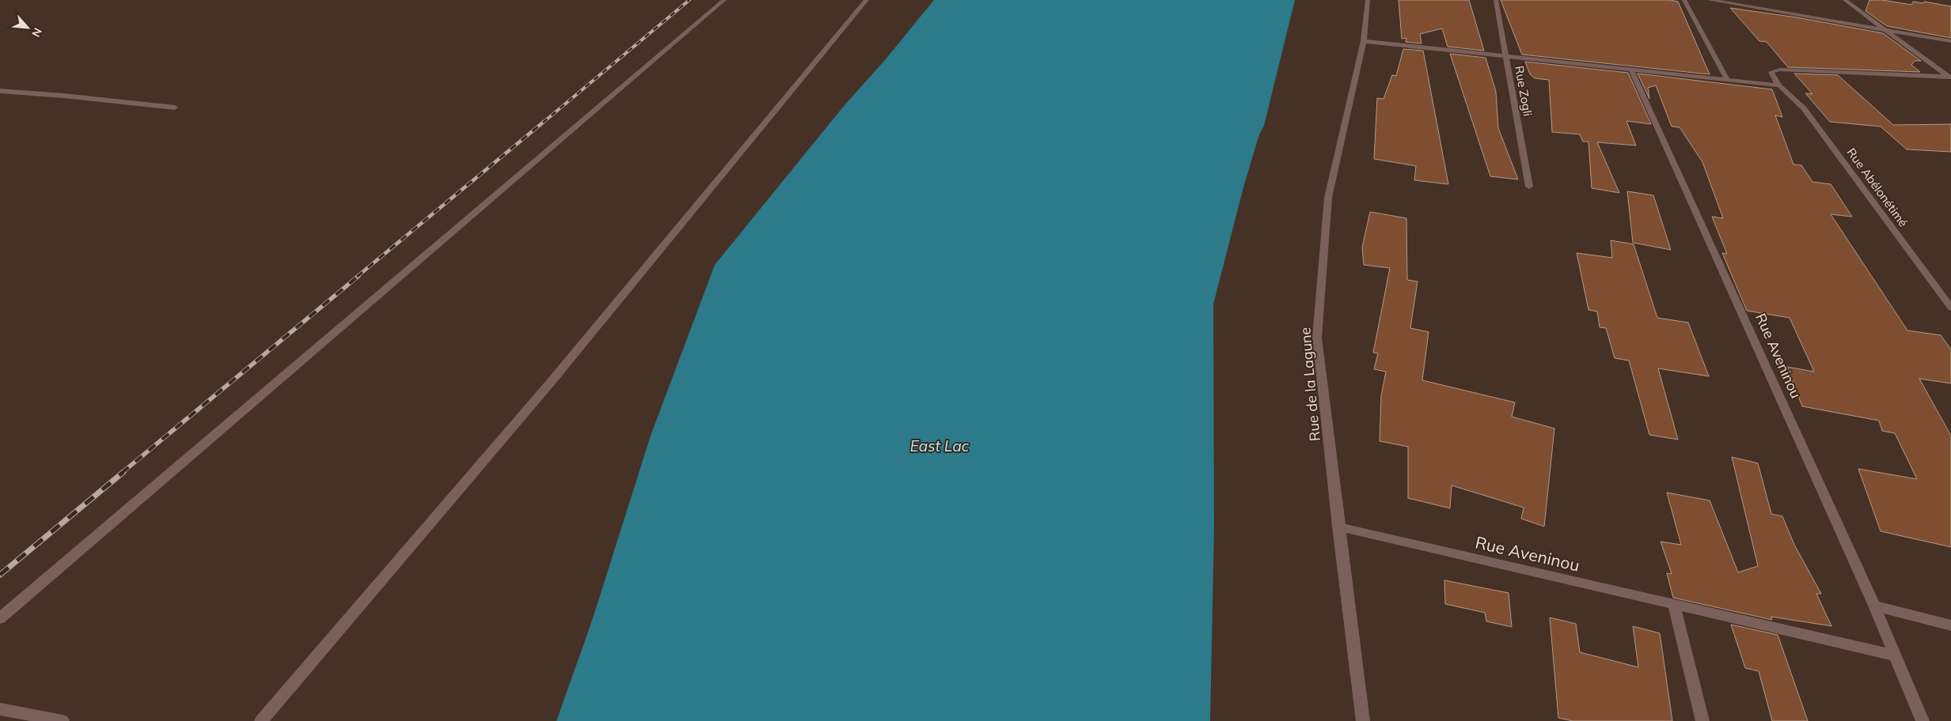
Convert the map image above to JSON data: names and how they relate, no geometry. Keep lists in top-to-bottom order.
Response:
{
  "streets": {
    "street": [
      "Rue Zogli",
      "Rue Abélonétimé",
      "Rue Aveninou",
      "Rue de la Lagune"
    ]
  },
  "crossings": [
    ["Rue Aveninou", "Rue de la Lagune"]
  ],
  "water": ["East Lac"],
  "north": "bottom right"
}
